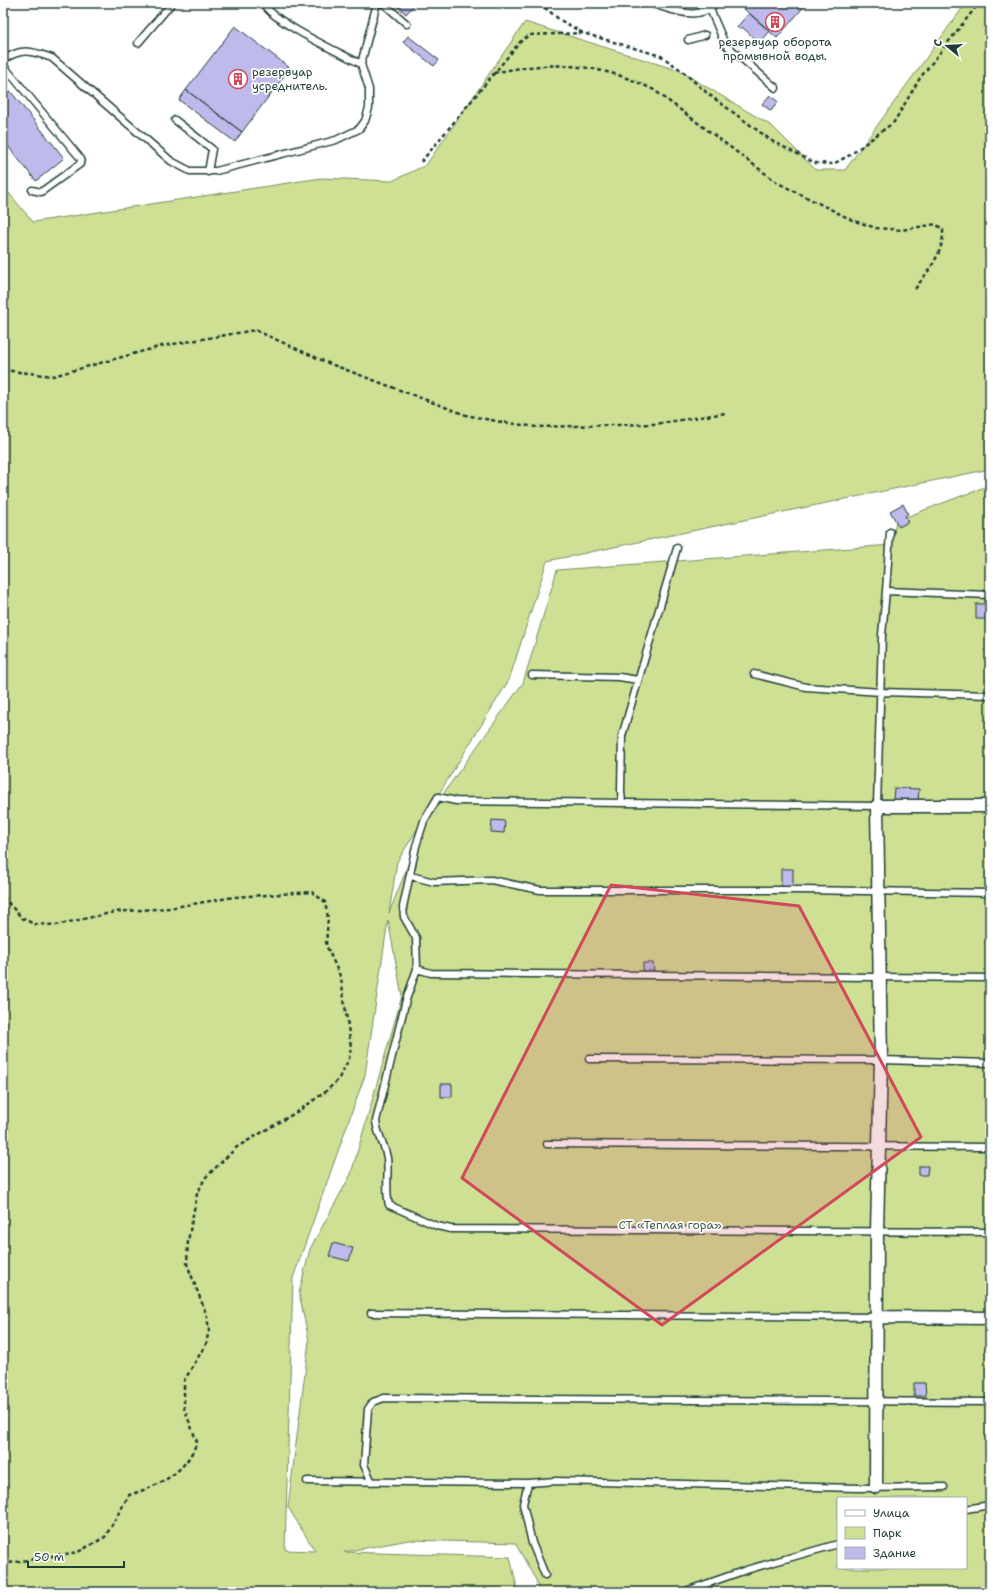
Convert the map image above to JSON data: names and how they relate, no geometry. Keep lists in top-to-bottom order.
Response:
{
  "parks": ["СТ «Теплая гора»"],
  "places": {
    "building": ["резервуар оборота промывной воды.", "резервуар усреднитель."]
  },
  "legend": ["Улица", "Парк", "Здание"],
  "scale_bar": "50 m",
  "north": "left"
}
